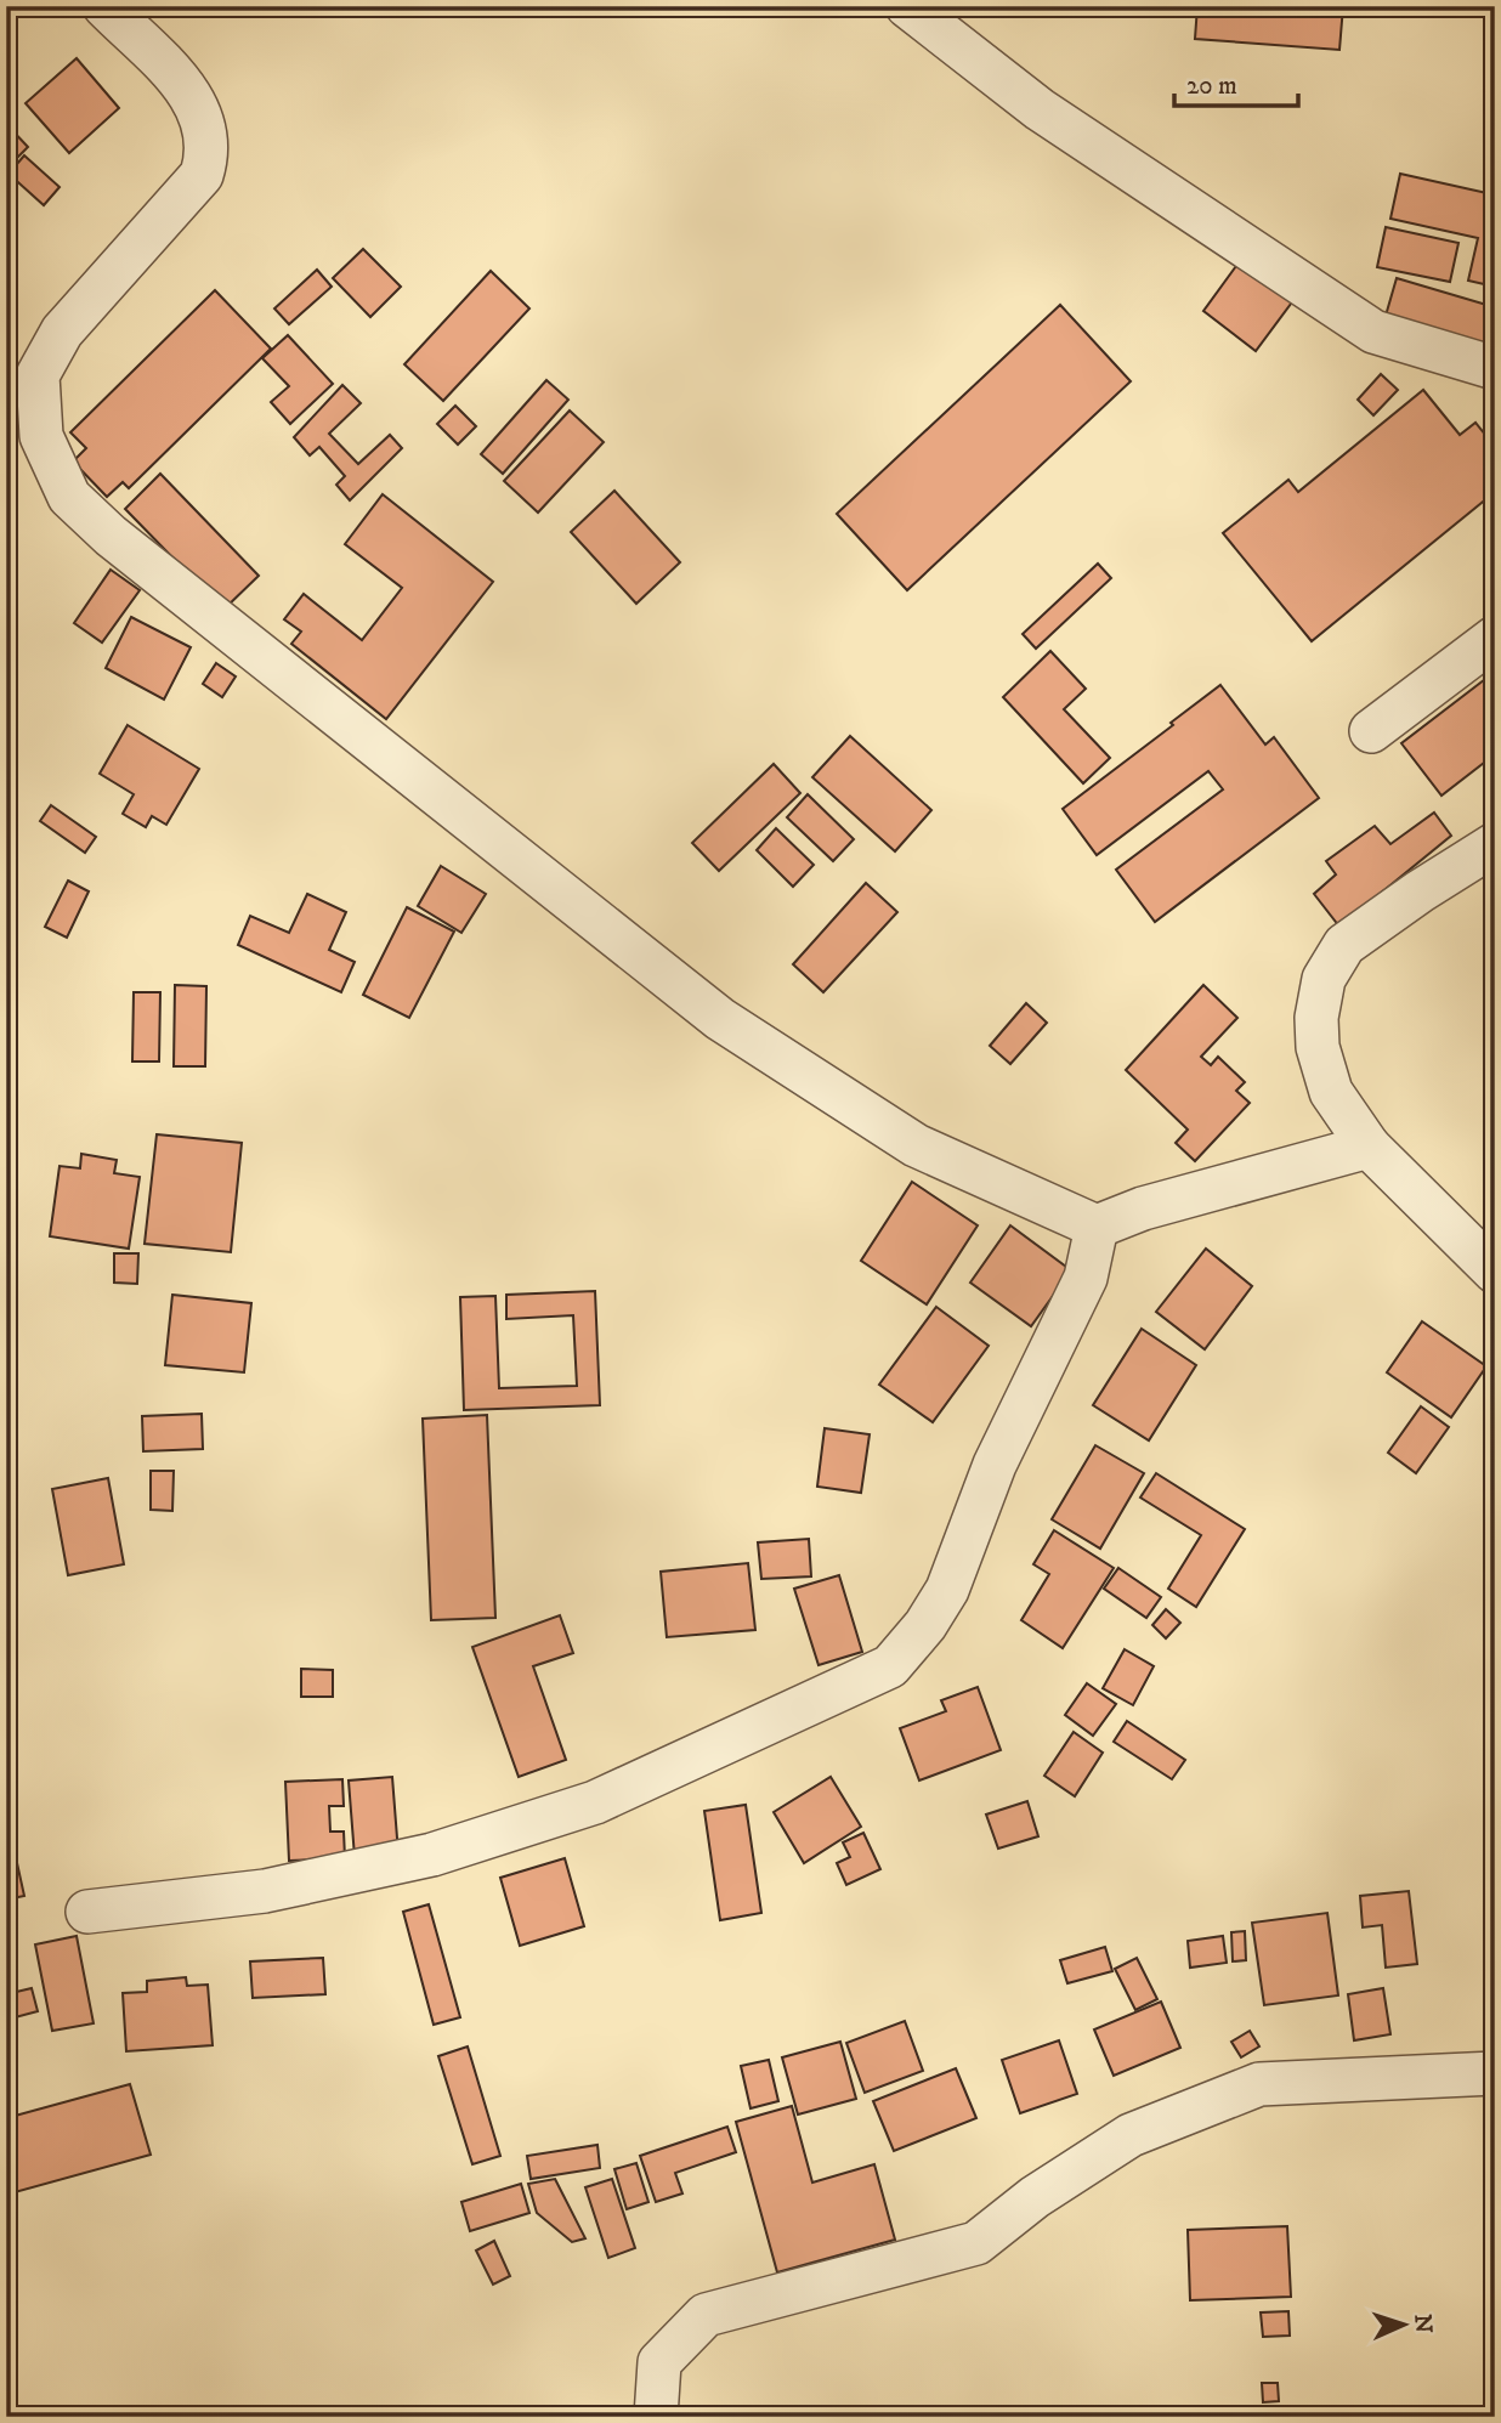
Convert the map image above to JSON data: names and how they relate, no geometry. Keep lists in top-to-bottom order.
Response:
{
  "scale_bar": "20 m",
  "north": "right"
}
